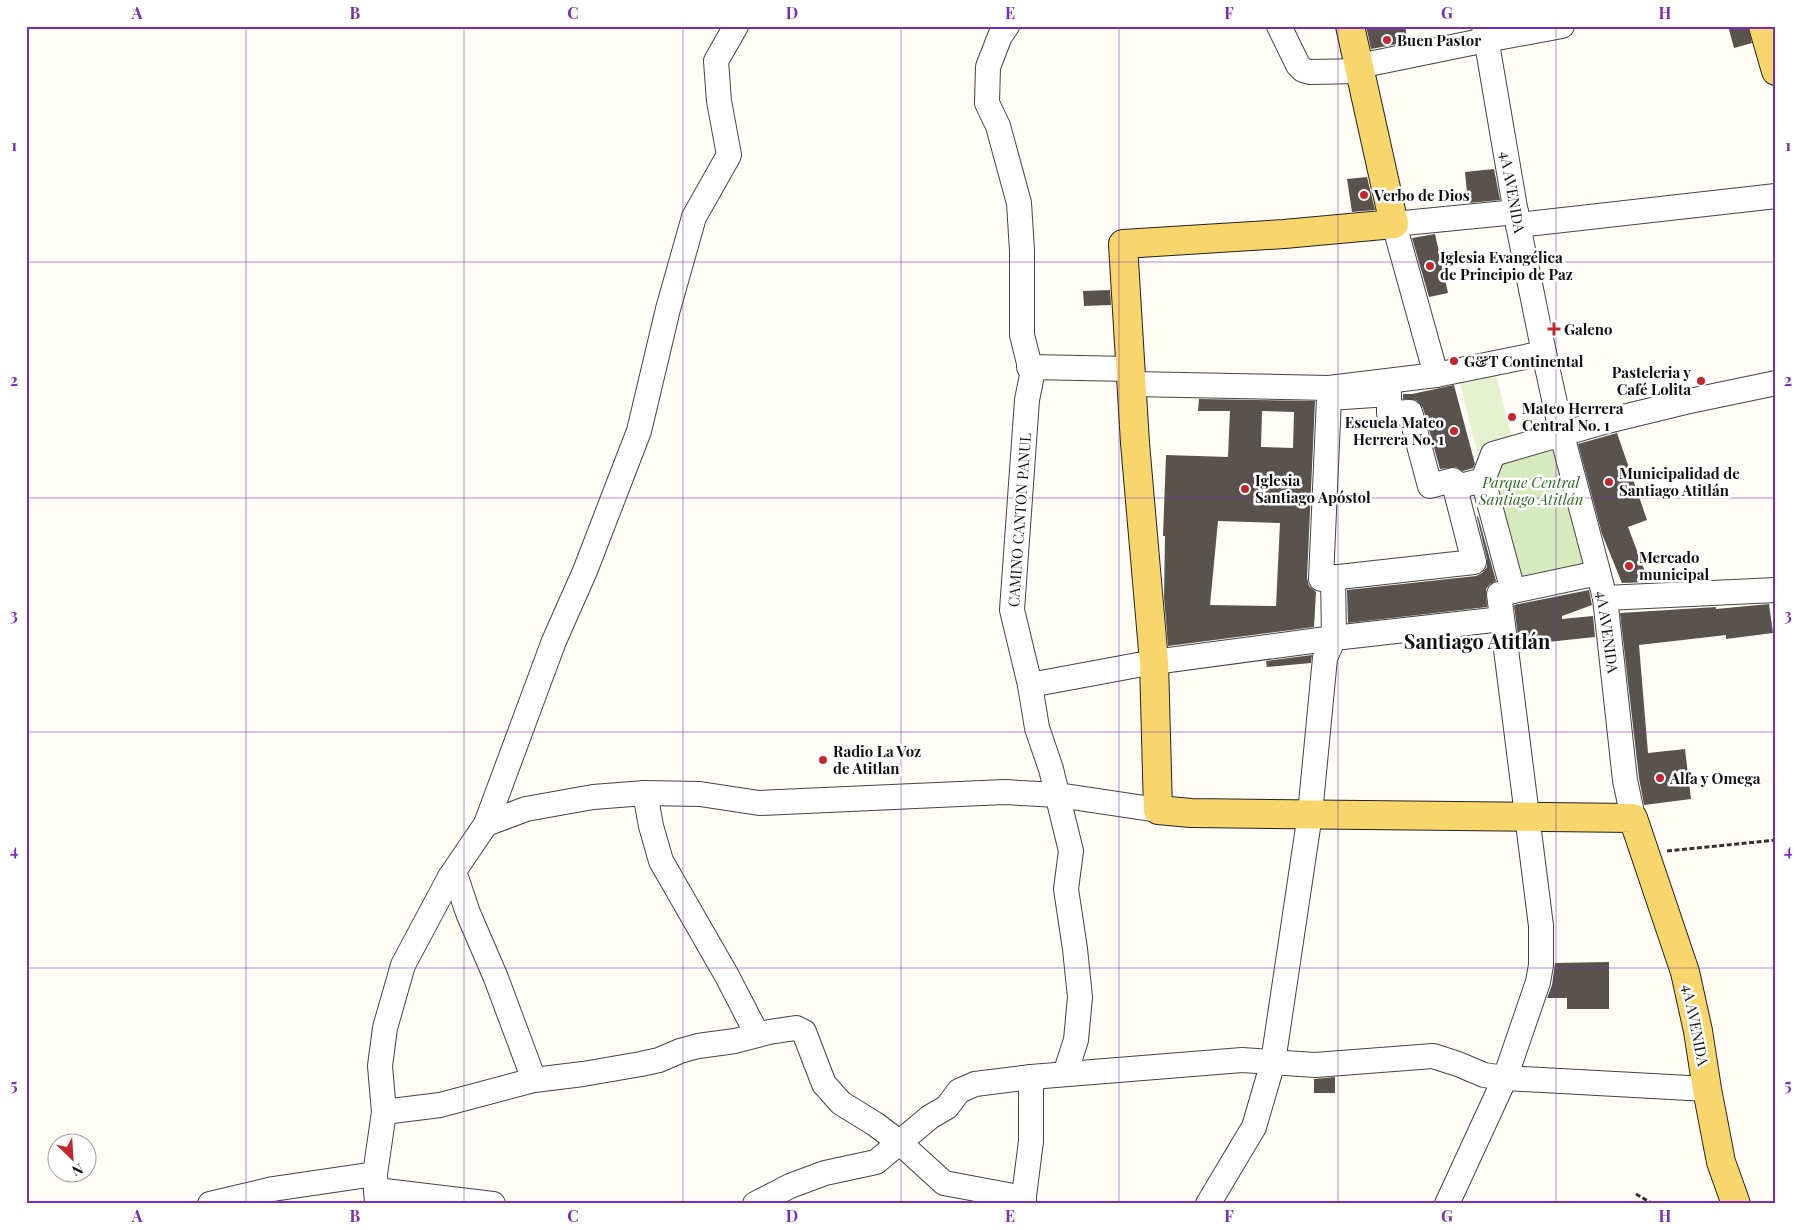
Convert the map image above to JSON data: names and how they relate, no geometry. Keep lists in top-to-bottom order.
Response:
{
  "streets": {
    "main road": ["4A AVENIDA"],
    "street": ["CAMINO CANTON PANUL"]
  },
  "districts": ["Santiago Atitlán"],
  "parks": ["Parque Central Santiago Atitlán"],
  "places": {
    "other": [
      "Buen Pastor",
      "Verbo de Dios",
      "Iglesia Evangélica de Principio de Paz",
      "G&T Continental",
      "Pasteleria y Café Lolita",
      "Mateo Herrera Central No. 1",
      "Escuela Mateo Herrera No. 1",
      "Municipalidad de Santiago Atitlán",
      "Iglesia Santiago Apóstol",
      "Mercado municipal",
      "Radio La Voz de Atitlan",
      "Alfa y Omega"
    ],
    "health": ["Galeno"]
  },
  "north": "bottom right",
  "grid": {
    "columns": [
      "A",
      "B",
      "C",
      "D",
      "E",
      "F",
      "G",
      "H"
    ],
    "rows": [
      "1",
      "2",
      "3",
      "4",
      "5"
    ]
  }
}
